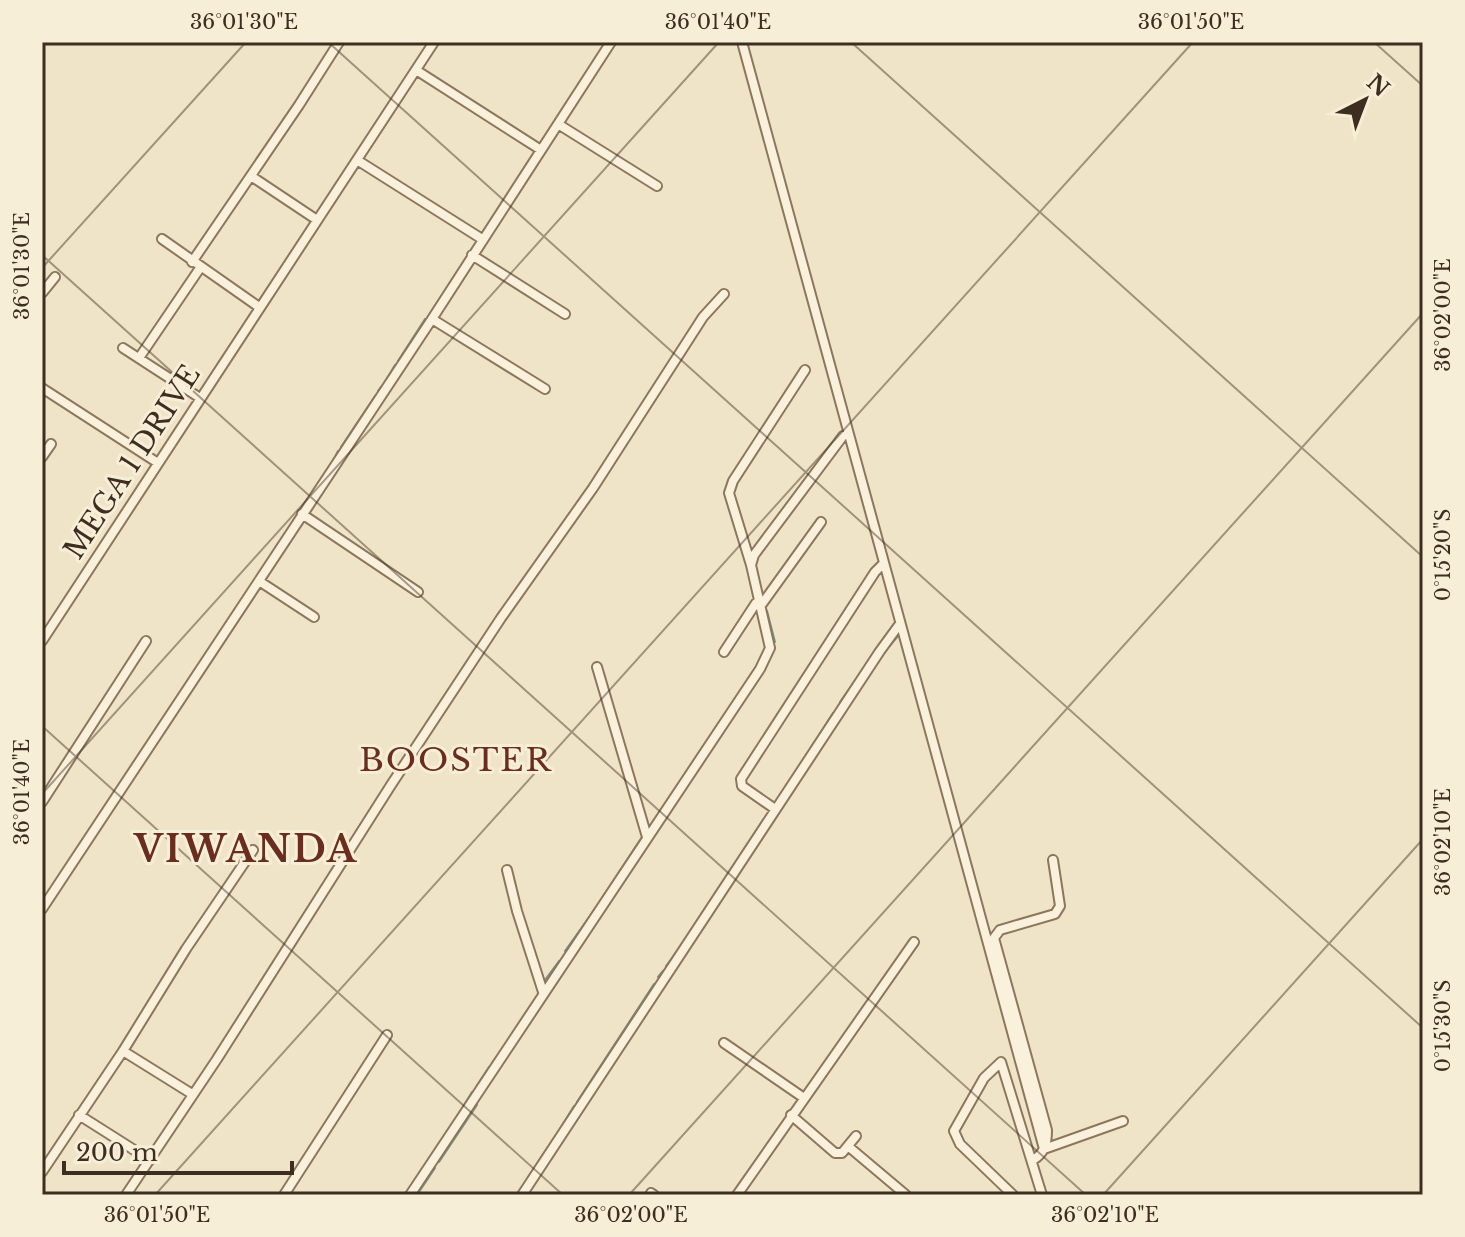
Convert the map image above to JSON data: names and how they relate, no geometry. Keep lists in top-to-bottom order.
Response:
{
  "streets": {
    "street": ["MEGA 1 DRIVE"]
  },
  "districts": ["BOOSTER", "VIWANDA"],
  "scale_bar": "200 m",
  "north": "top right",
  "coordinates": [
    "36°01'30\"E",
    "36°01'40\"E",
    "36°01'50\"E",
    "36°02'00\"E",
    "0°15'20\"S",
    "36°02'10\"E",
    "0°15'30\"S"
  ]
}
